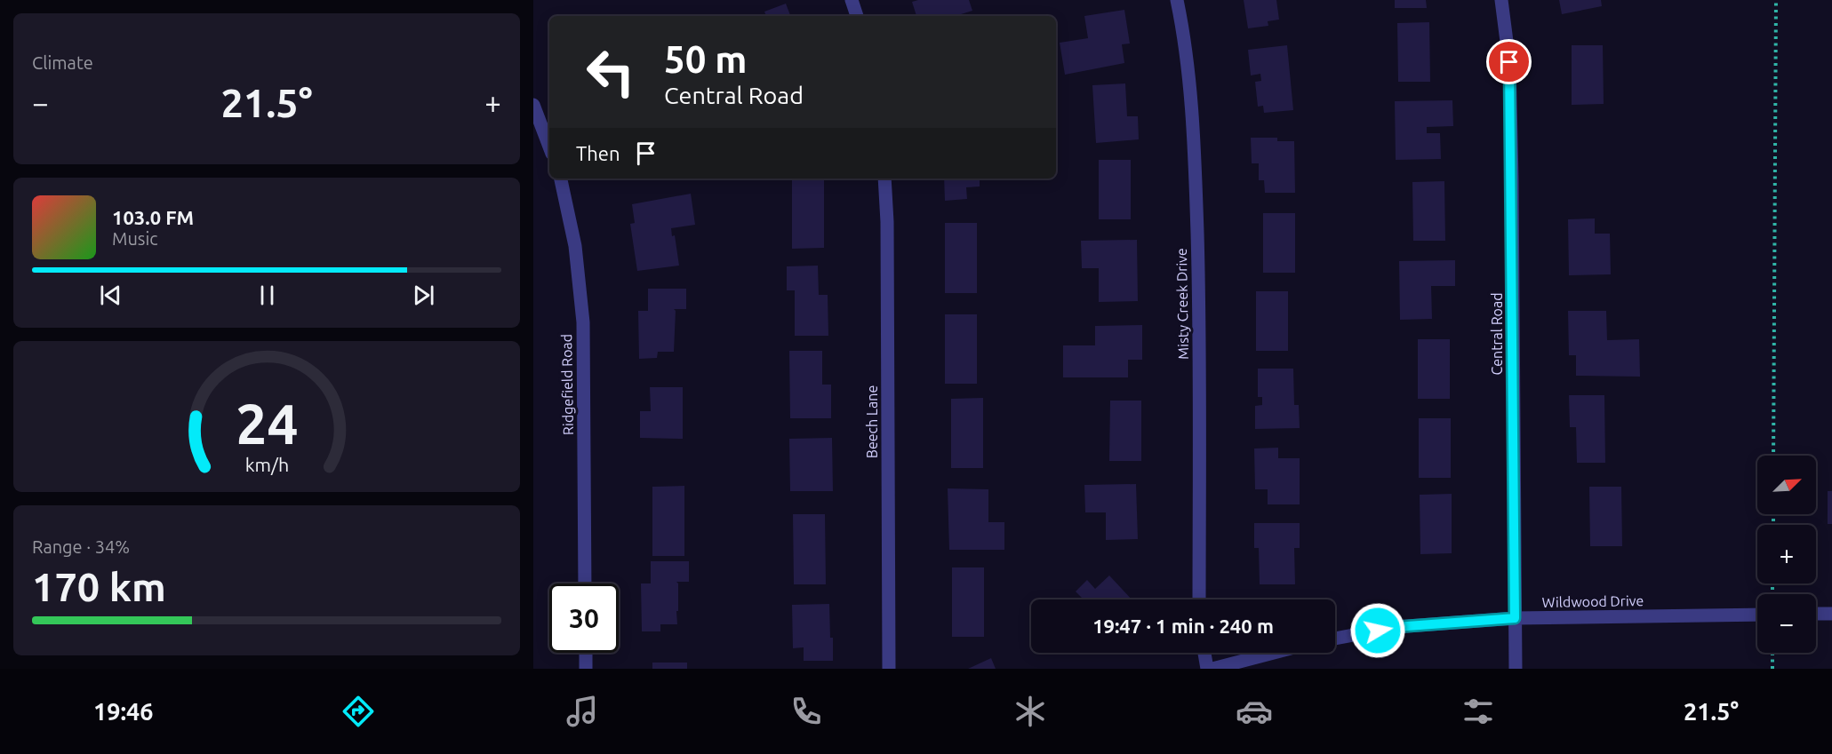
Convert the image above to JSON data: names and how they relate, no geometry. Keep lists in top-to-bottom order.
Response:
{
  "streets": {
    "street": [
      "Misty Creek Drive",
      "Central Road",
      "Ridgefield Road",
      "Beech Lane",
      "Wildwood Drive"
    ]
  },
  "crossings": [
    ["Central Road", "Wildwood Drive"]
  ],
  "north": "top right",
  "page": {
    "tile": [
      "Climate",
      ["Range · 34%", "170 km"]
    ],
    "turn": ["50 m", "Central Road"],
    "heat": ["−", "21.5°", "+"],
    "then": "Then",
    "song": ["103.0 FM", "Music"],
    "map_buttons": ["+", "−"],
    "limit": "30",
    "trip": "19:47 · 1 min · 240 m",
    "tabs": ["19:46", "21.5°"],
    "gauge": ["24", "km/h"]
  }
}
